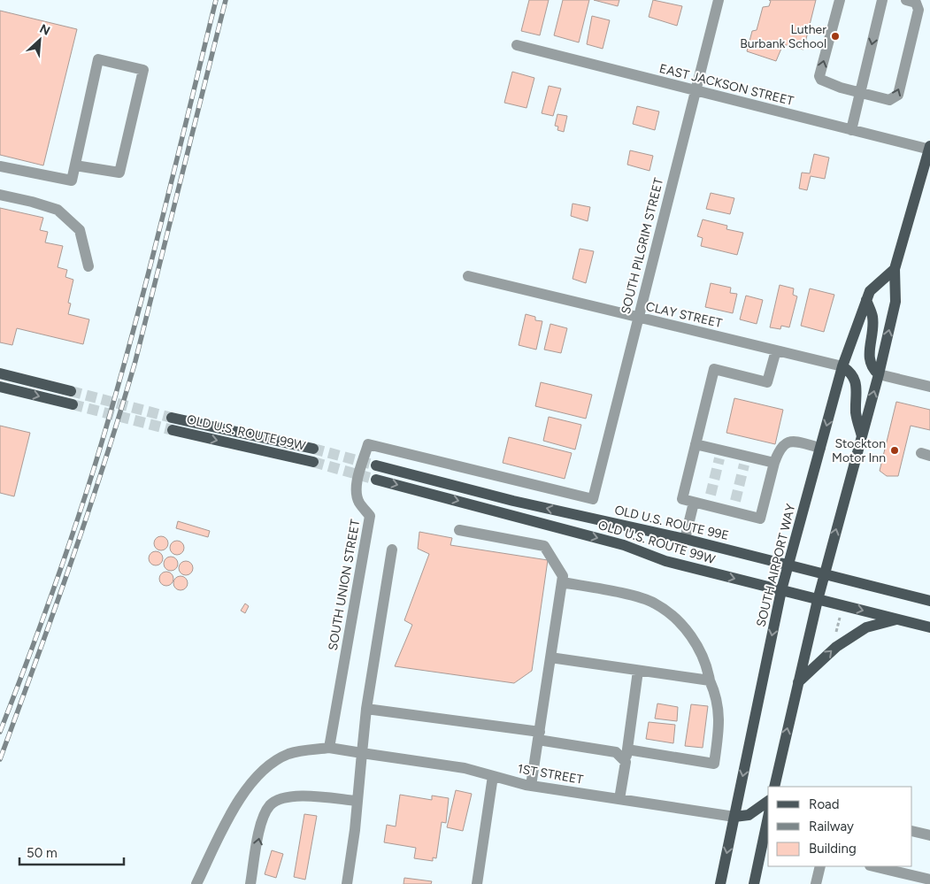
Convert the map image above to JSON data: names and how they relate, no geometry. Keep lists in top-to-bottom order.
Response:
{
  "streets": {
    "main road": ["OLD U.S. ROUTE 99W", "OLD U.S. ROUTE 99E", "SOUTH AIRPORT WAY"],
    "street": [
      "EAST JACKSON STREET",
      "SOUTH PILGRIM STREET",
      "CLAY STREET",
      "SOUTH UNION STREET",
      "1ST STREET"
    ]
  },
  "crossings": [
    ["EAST JACKSON STREET", "SOUTH PILGRIM STREET"],
    ["SOUTH PILGRIM STREET", "CLAY STREET"],
    ["SOUTH PILGRIM STREET", "SOUTH UNION STREET"],
    ["CLAY STREET", "SOUTH AIRPORT WAY"],
    ["OLD U.S. ROUTE 99W", "SOUTH AIRPORT WAY"],
    ["OLD U.S. ROUTE 99E", "SOUTH AIRPORT WAY"],
    ["SOUTH AIRPORT WAY", "1ST STREET"]
  ],
  "one_way": ["OLD U.S. ROUTE 99W", "OLD U.S. ROUTE 99E"],
  "places": ["Luther Burbank School", "Stockton Motor Inn"],
  "legend": ["Road", "Railway", "Building"],
  "scale_bar": "50 m",
  "north": "top right"
}
